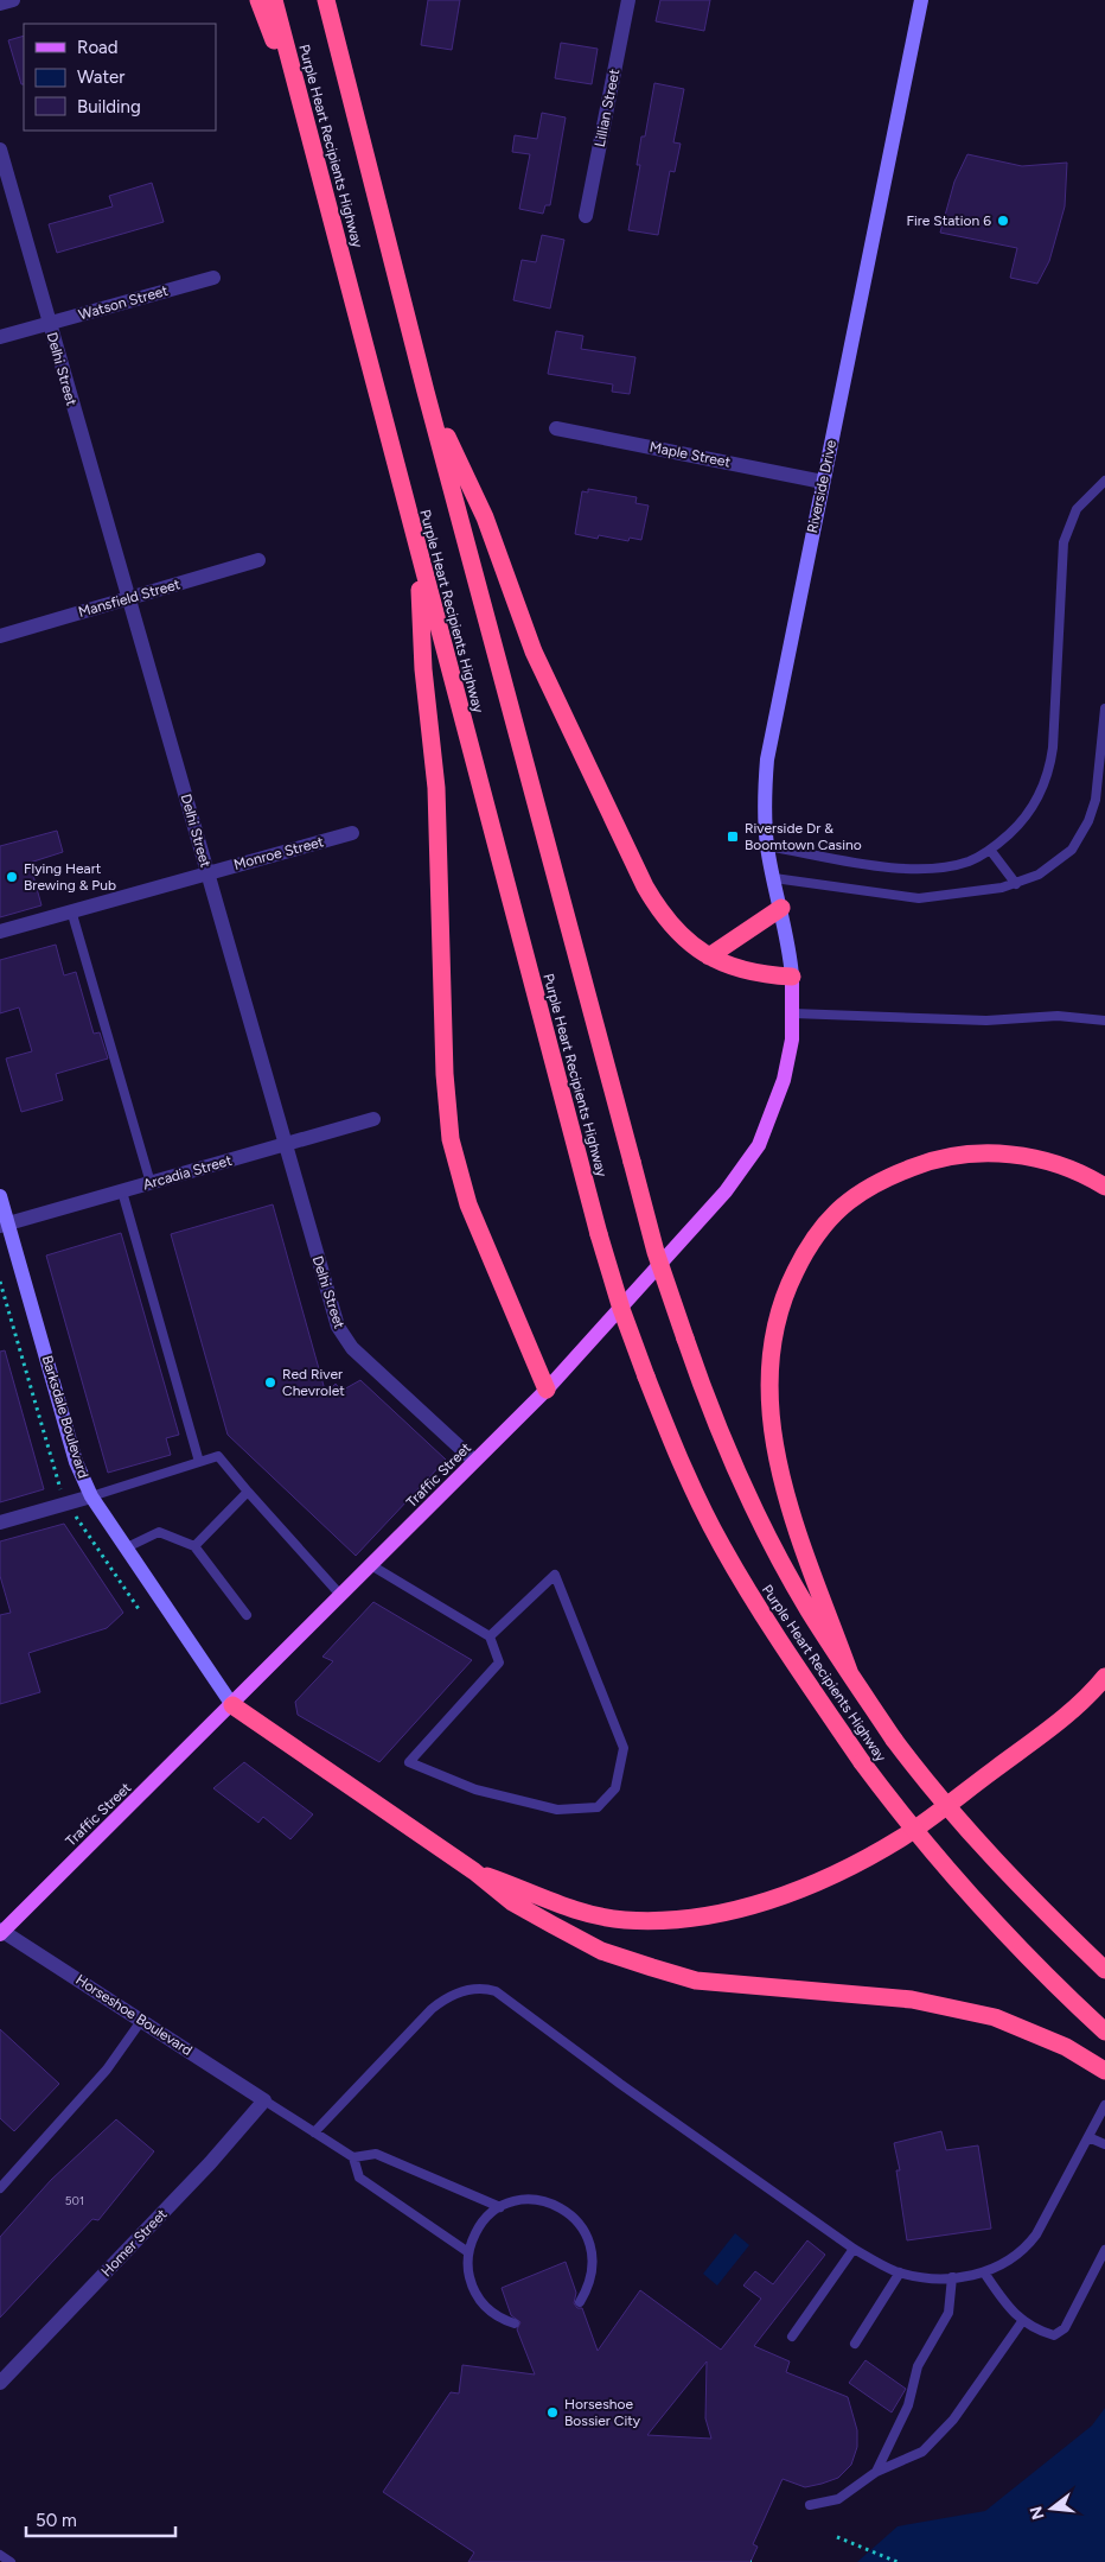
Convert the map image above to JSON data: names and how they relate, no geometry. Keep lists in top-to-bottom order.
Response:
{
  "streets": {
    "highway": ["Purple Heart Recipients Highway"],
    "main road": ["Traffic Street"],
    "street": [
      "Lillian Street",
      "Watson Street",
      "Delhi Street",
      "Maple Street",
      "Riverside Drive",
      "Mansfield Street",
      "Monroe Street",
      "Arcadia Street",
      "Barksdale Boulevard",
      "Horseshoe Boulevard",
      "Homer Street"
    ]
  },
  "crossings": [
    ["Watson Street", "Delhi Street"],
    ["Delhi Street", "Mansfield Street"],
    ["Delhi Street", "Monroe Street"],
    ["Delhi Street", "Arcadia Street"],
    ["Delhi Street", "Traffic Street"],
    ["Maple Street", "Riverside Drive"],
    ["Riverside Drive", "Traffic Street"],
    ["Arcadia Street", "Barksdale Boulevard"],
    ["Barksdale Boulevard", "Traffic Street"],
    ["Traffic Street", "Horseshoe Boulevard"],
    ["Horseshoe Boulevard", "Homer Street"]
  ],
  "places": {
    "other": [
      "Fire Station 6",
      "Flying Heart Brewing & Pub",
      "Red River Chevrolet",
      "Horseshoe Bossier City"
    ],
    "transit": ["Riverside Dr & Boomtown Casino"]
  },
  "house_numbers": ["501"],
  "legend": ["Road", "Water", "Building"],
  "scale_bar": "50 m",
  "north": "left"
}
